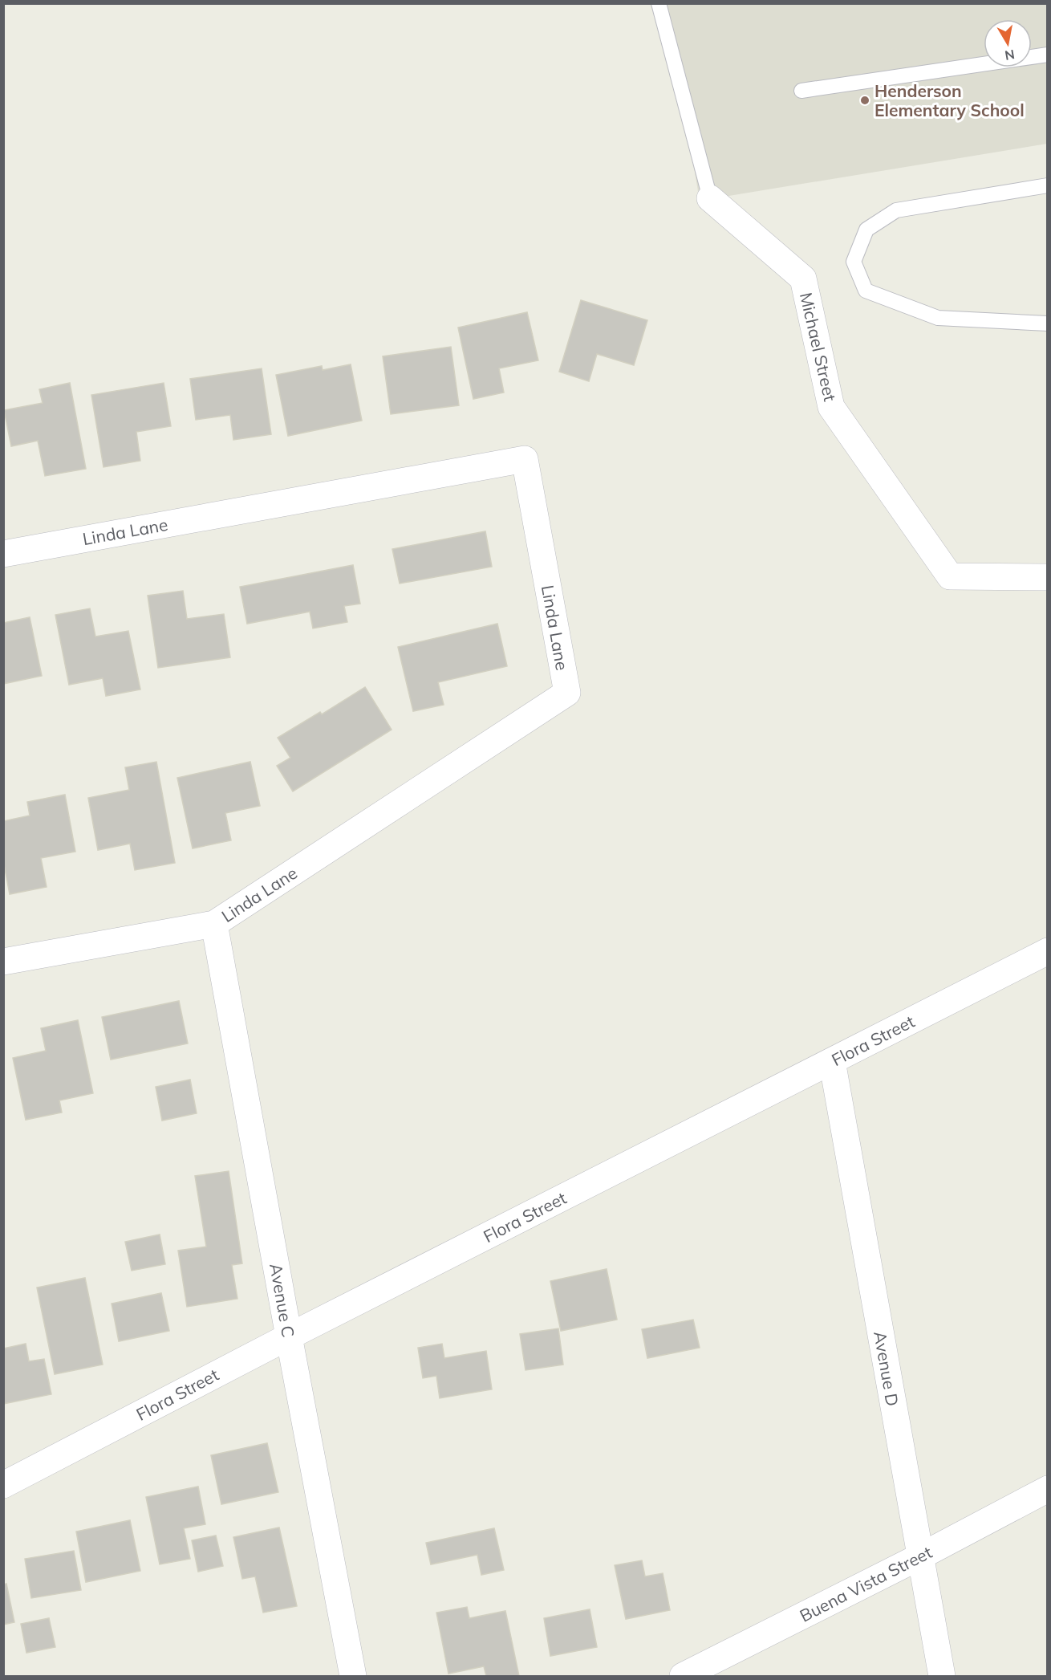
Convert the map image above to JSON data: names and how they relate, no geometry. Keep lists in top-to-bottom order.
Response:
{
  "streets": {
    "street": [
      "Michael Street",
      "Linda Lane",
      "Flora Street",
      "Avenue C",
      "Avenue D",
      "Buena Vista Street"
    ]
  },
  "crossings": [
    ["Linda Lane", "Avenue C"],
    ["Flora Street", "Avenue C"],
    ["Flora Street", "Avenue D"],
    ["Avenue D", "Buena Vista Street"]
  ],
  "places": ["Henderson Elementary School"],
  "north": "bottom"
}
